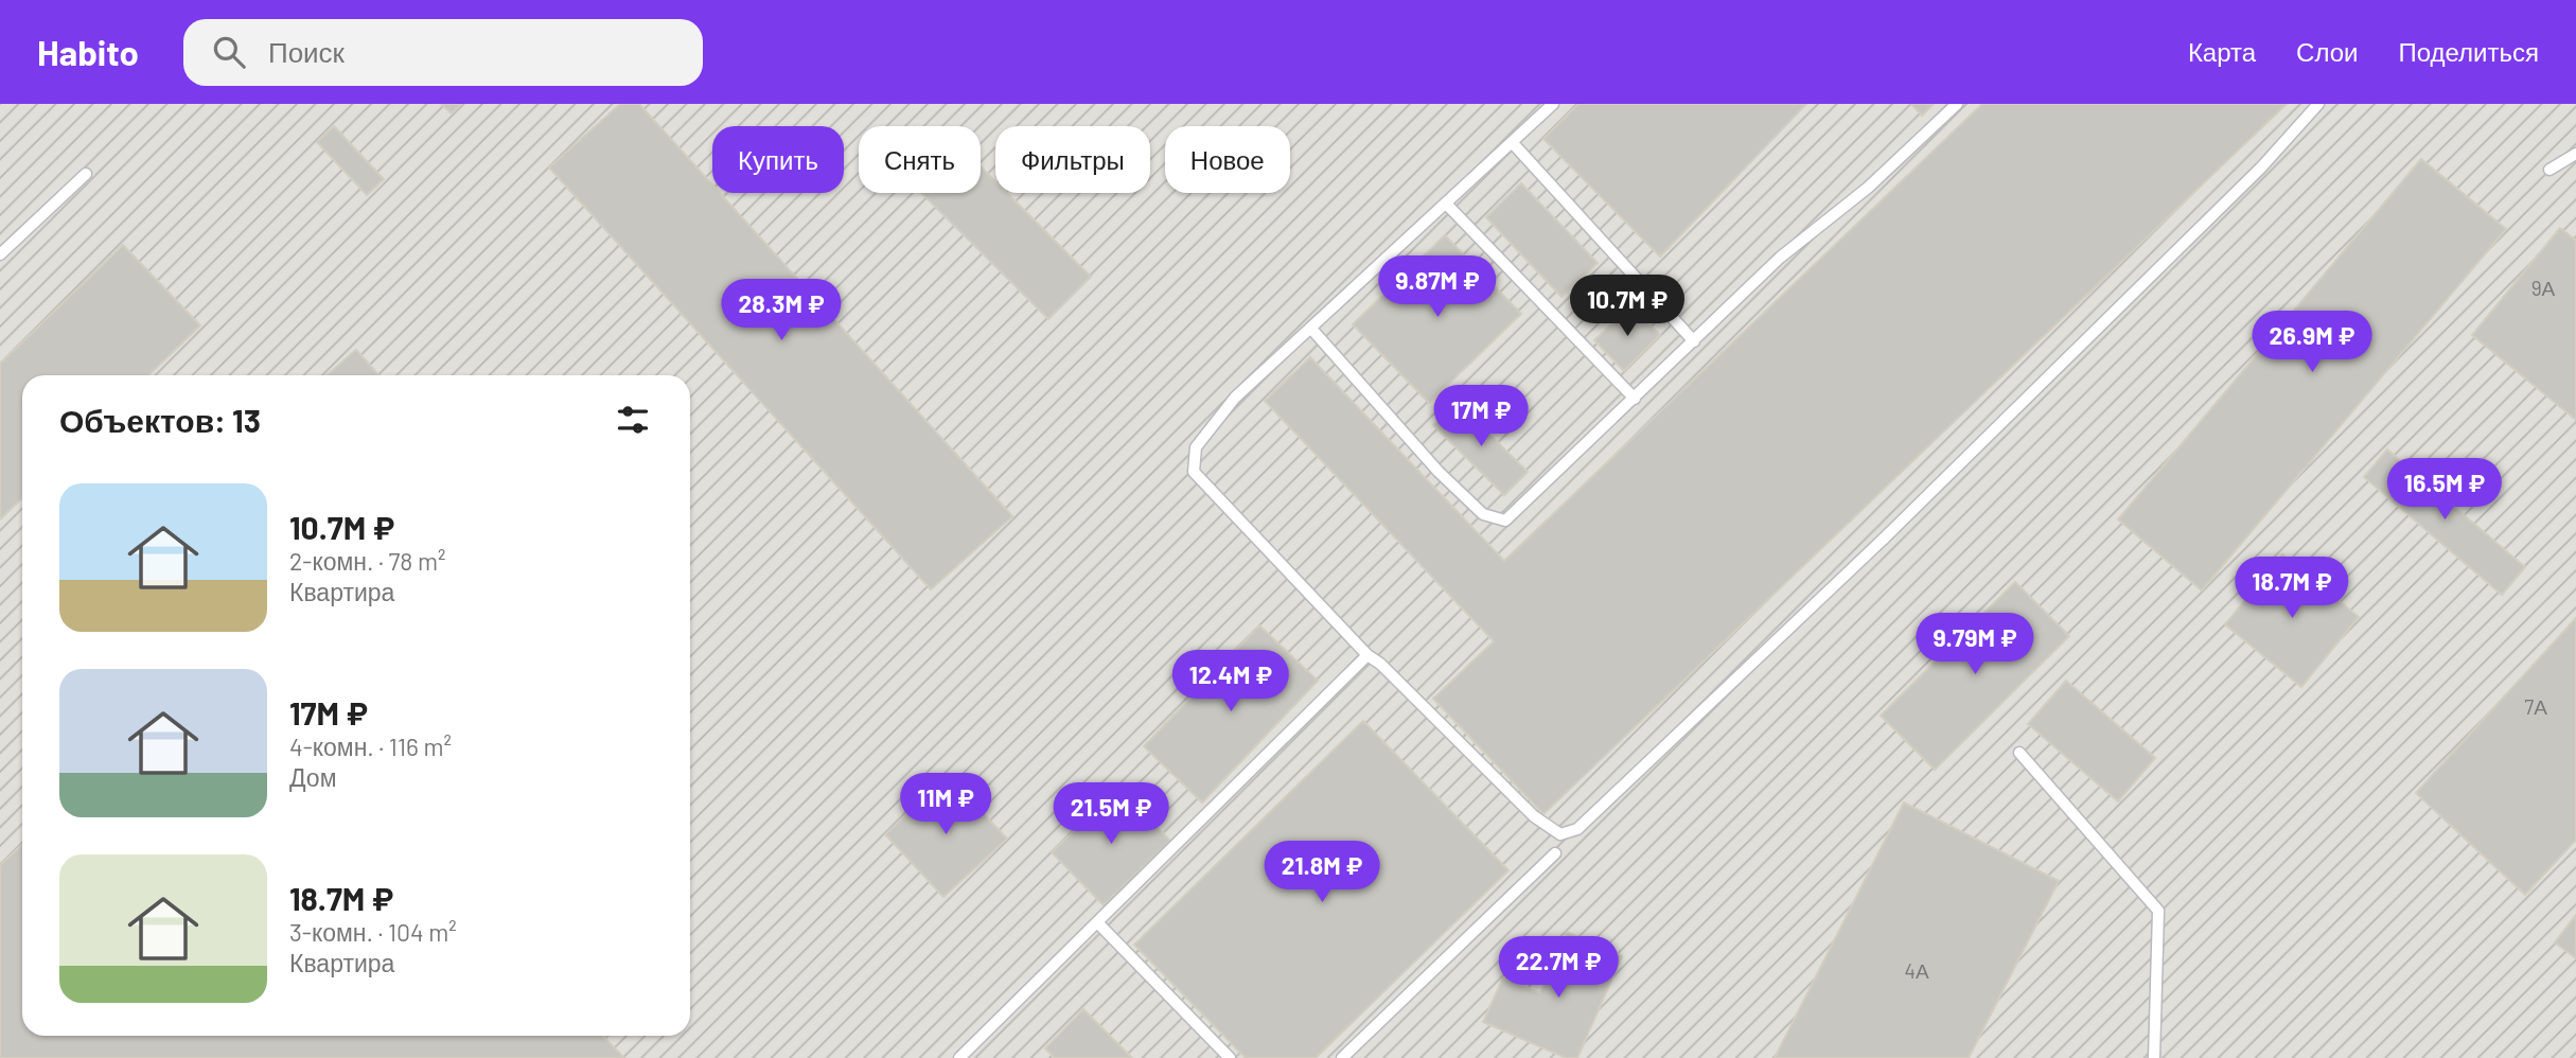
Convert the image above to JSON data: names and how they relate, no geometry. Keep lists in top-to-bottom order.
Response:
{
  "house_numbers": ["9А", "7А", "4А"],
  "page": {
    "header": "Habito",
    "search": "Поиск",
    "nav": ["Карта", "Слои", "Поделиться"],
    "chip": [
      "Купить",
      "Снять",
      "Фильтры",
      "Новое"
    ],
    "price": [
      "9.87M ₽",
      "10.7M ₽",
      "28.3M ₽",
      "26.9M ₽",
      "17M ₽",
      "16.5M ₽",
      "18.7M ₽",
      "9.79M ₽",
      "12.4M ₽",
      "11M ₽",
      "21.5M ₽",
      "21.8M ₽",
      "22.7M ₽"
    ],
    "heading": "Объектов: 13",
    "list": [
      {
        "name": "10.7M ₽",
        "note": "2-комн. · 78 m² · Квартира"
      },
      {
        "name": "17M ₽",
        "note": "4-комн. · 116 m² · Дом"
      },
      {
        "name": "18.7M ₽",
        "note": "3-комн. · 104 m² · Квартира"
      }
    ]
  }
}
